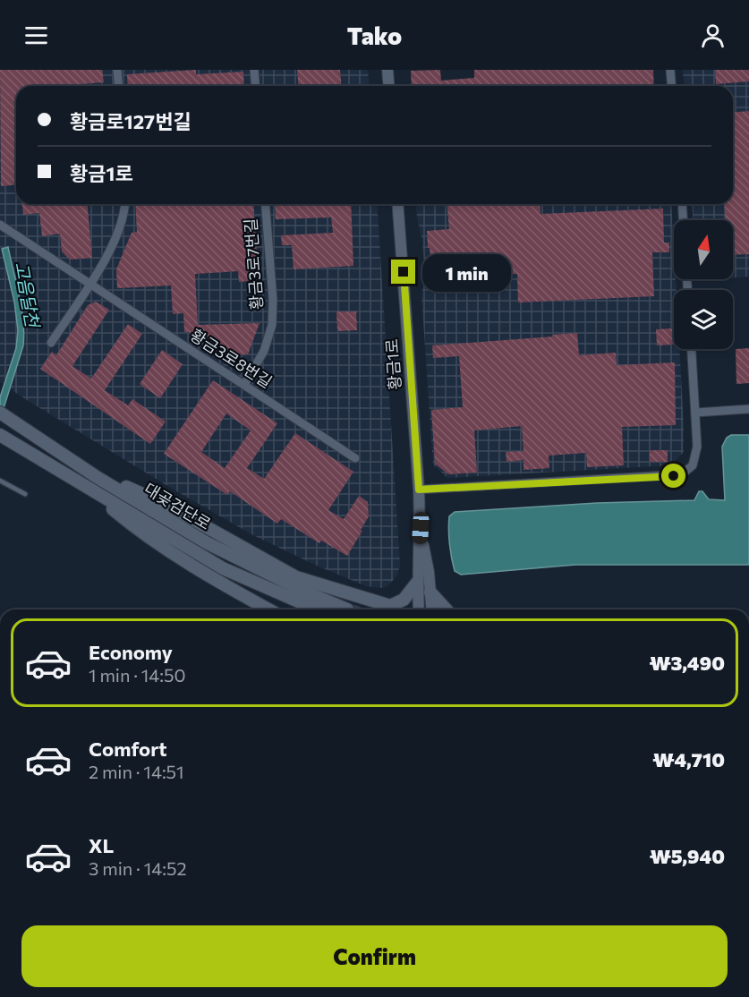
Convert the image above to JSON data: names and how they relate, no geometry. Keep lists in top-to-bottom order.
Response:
{
  "streets": {
    "main road": ["대곶검단로"],
    "street": ["황금3로7번길", "황금3로8번길", "황금1로"]
  },
  "crossings": [
    ["황금3로7번길", "황금3로8번길"]
  ],
  "water": ["고음달천"],
  "north": "top",
  "page": {
    "header": "Tako",
    "banner": ["황금로127번길", "황금1로"],
    "bubble": "1 min",
    "list": [
      {
        "name": "Economy",
        "note": "1 min · 14:50",
        "value": "₩3,490"
      },
      {
        "name": "Comfort",
        "note": "2 min · 14:51",
        "value": "₩4,710"
      },
      {
        "name": "XL",
        "note": "3 min · 14:52",
        "value": "₩5,940"
      }
    ],
    "buttons": "Confirm"
  }
}
